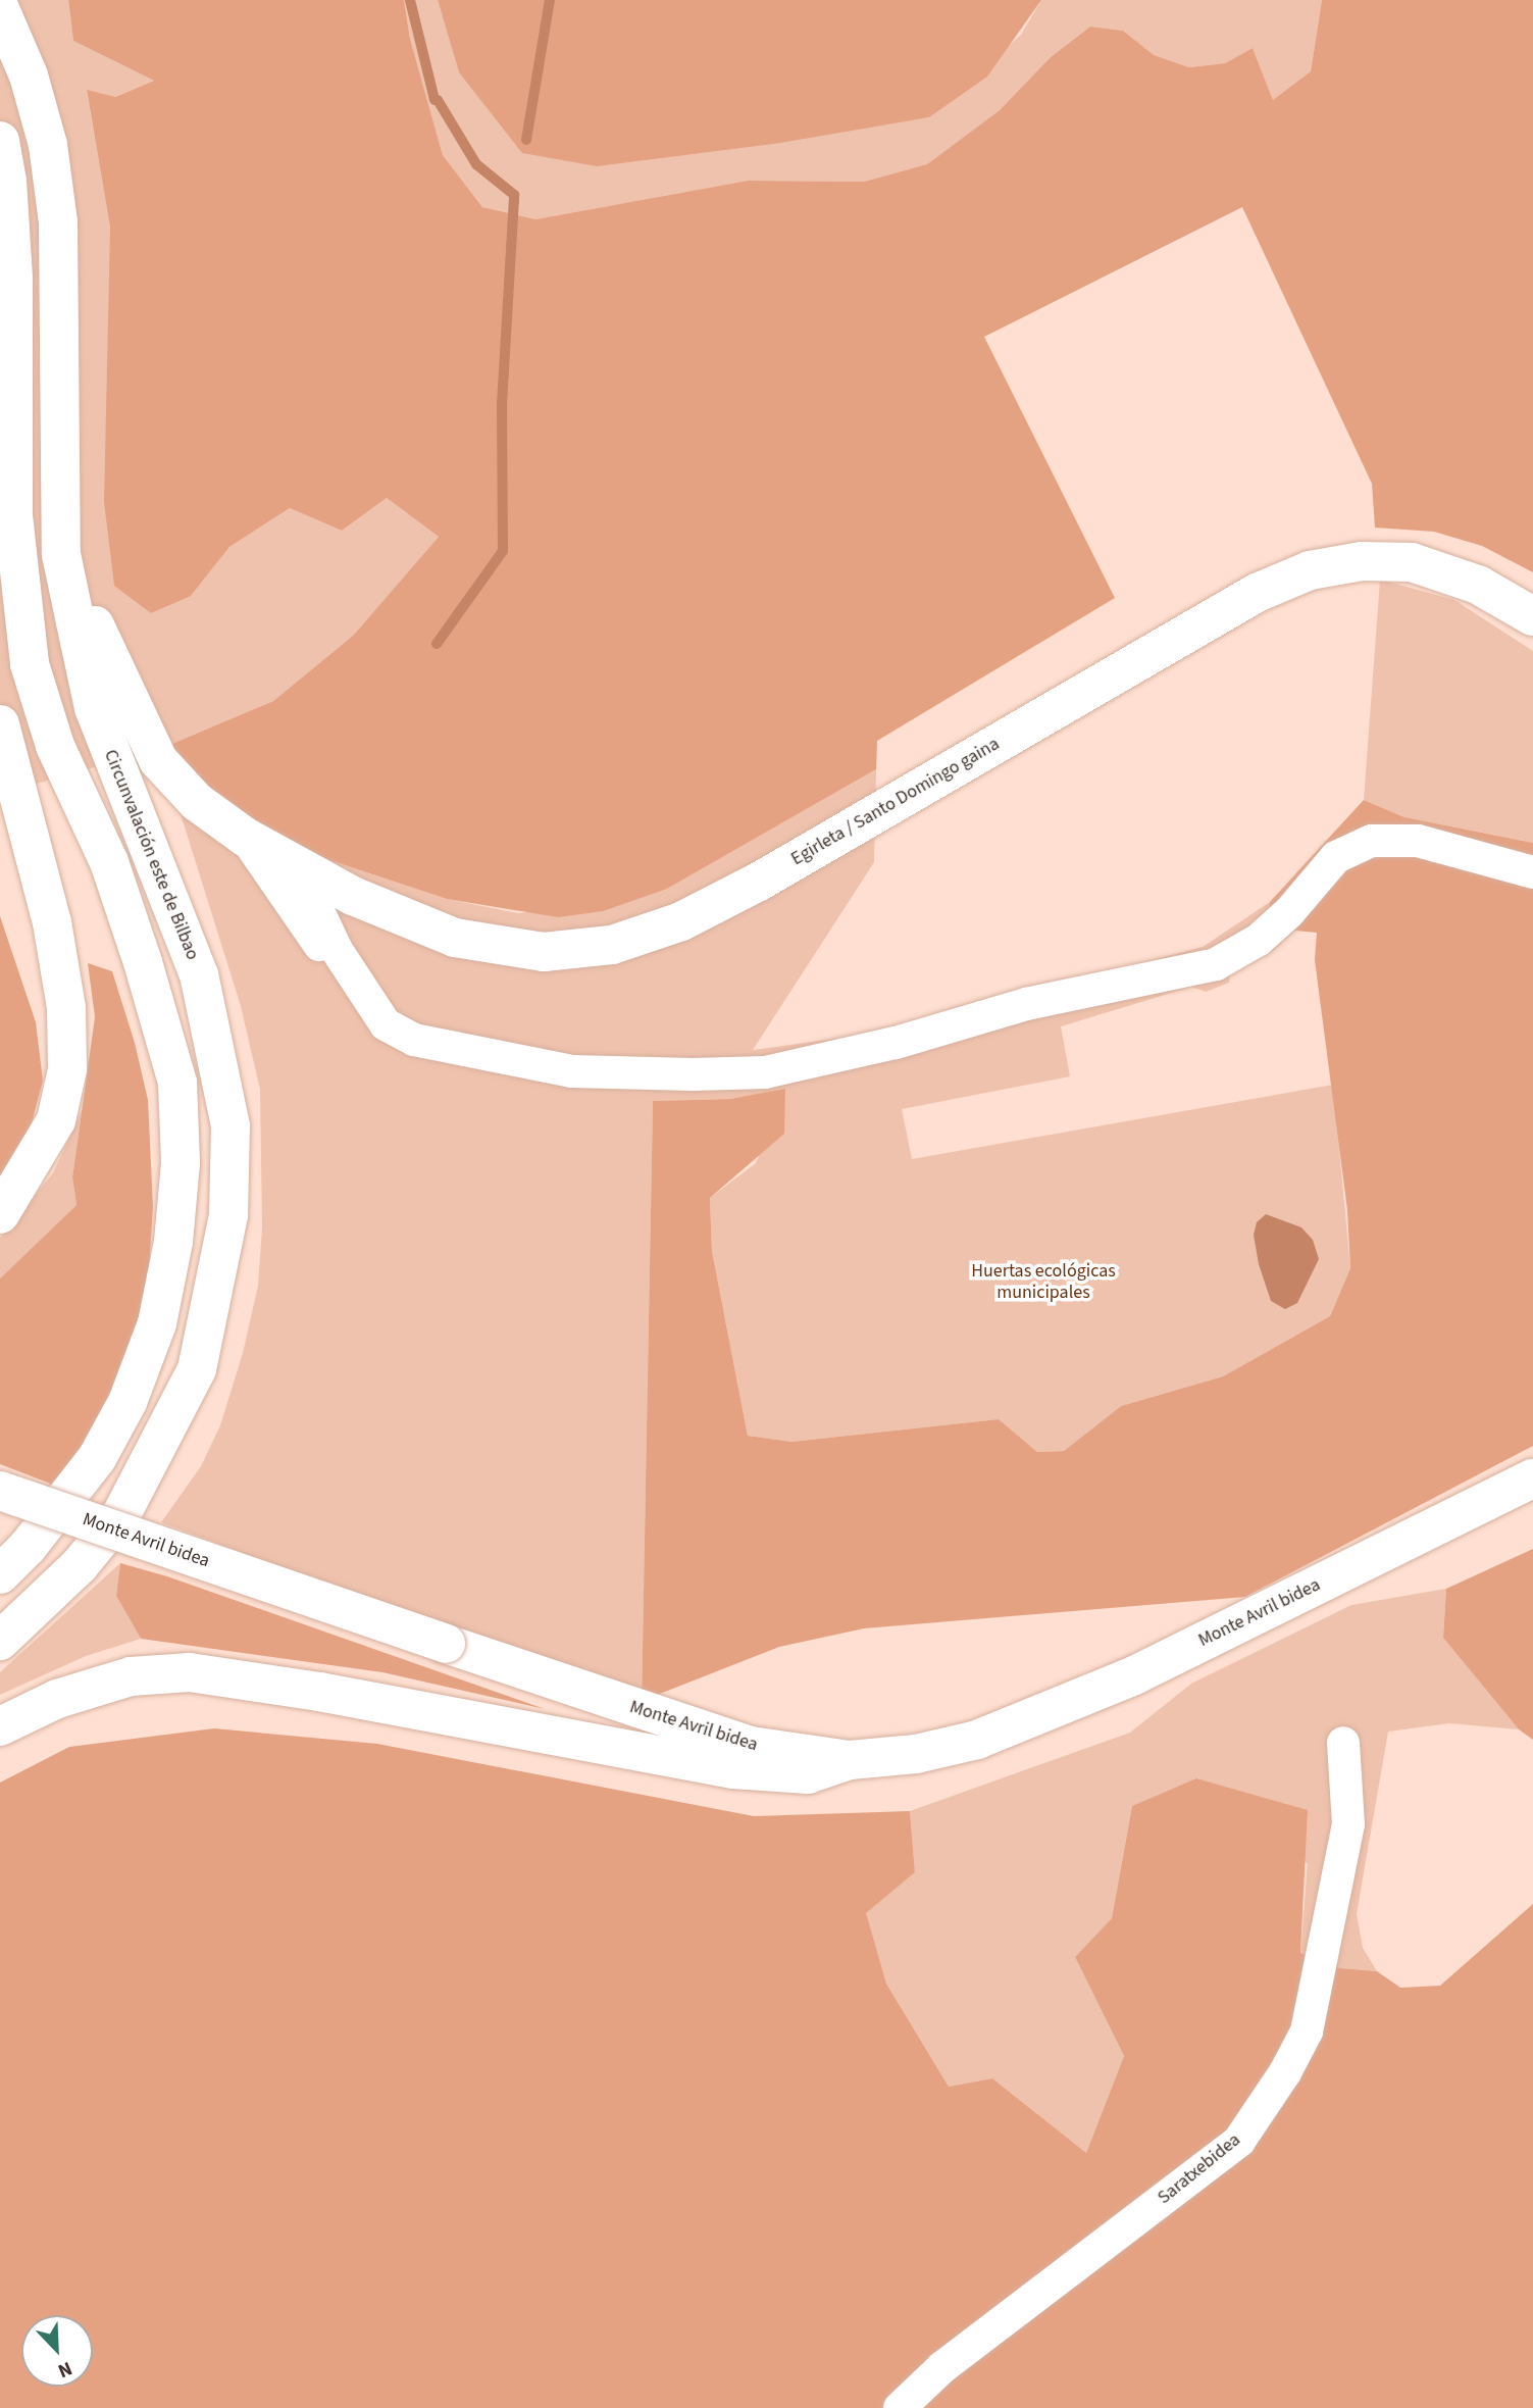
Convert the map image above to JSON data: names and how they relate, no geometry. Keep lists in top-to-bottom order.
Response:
{
  "streets": {
    "main road": ["Egirleta / Santo Domingo gaina", "Circunvalación este de Bilbao", "Monte Avril bidea"],
    "street": ["Saratxebidea"]
  },
  "crossings": [
    ["Egirleta / Santo Domingo gaina", "Circunvalación este de Bilbao"]
  ],
  "parks": ["Huertas ecológicas municipales"],
  "north": "bottom right"
}
